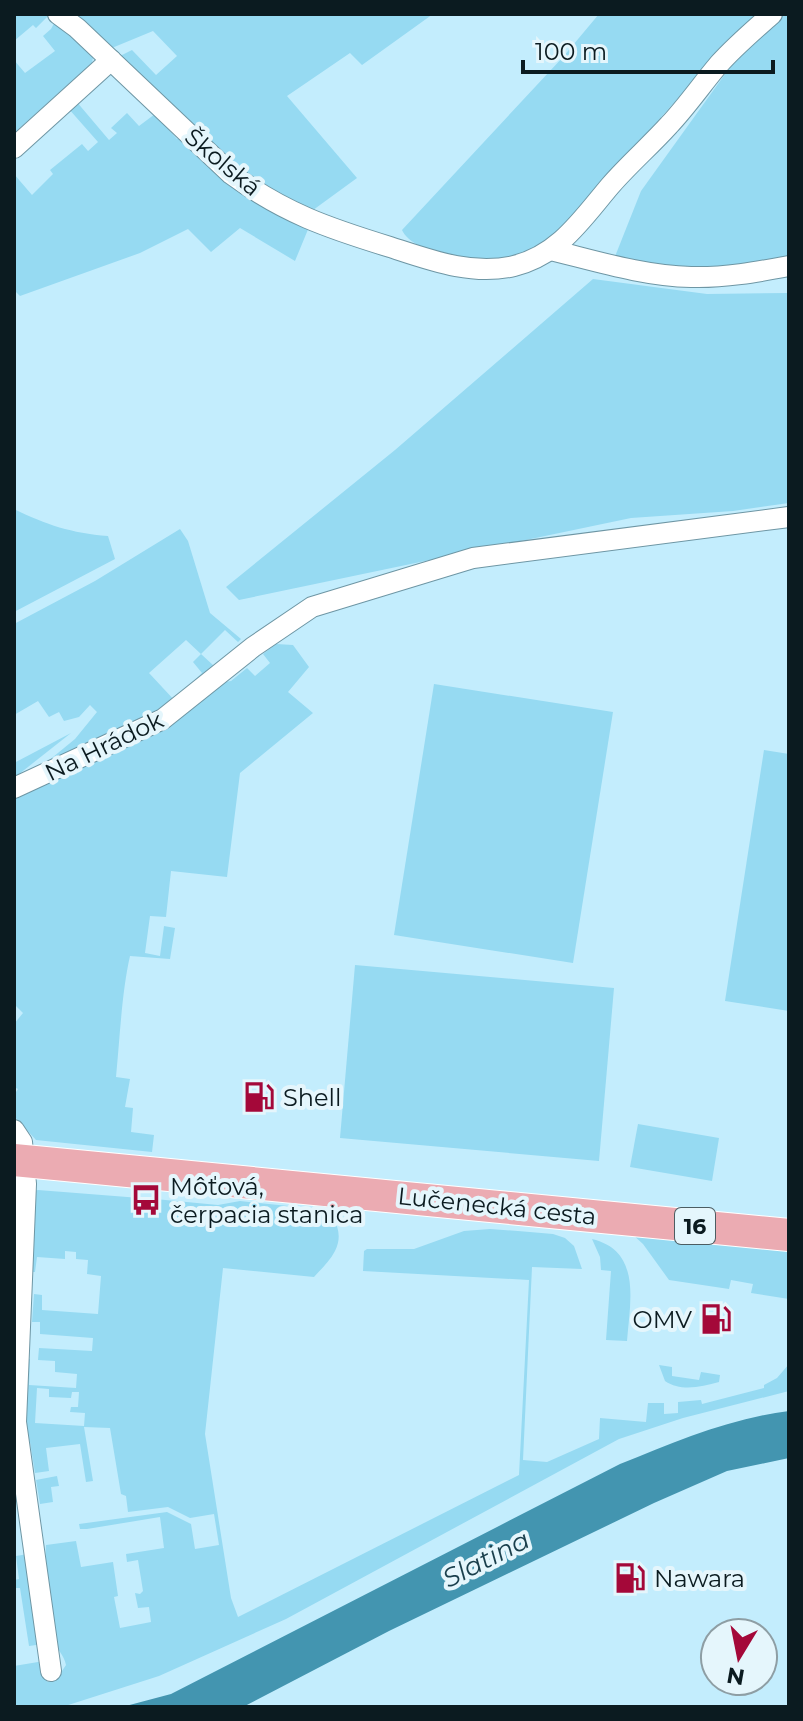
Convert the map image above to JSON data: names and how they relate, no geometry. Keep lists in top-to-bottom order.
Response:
{
  "streets": {
    "main road": ["Lučenecká cesta", "16"],
    "street": ["Školská", "Na Hrádok"]
  },
  "water": ["Slatina"],
  "places": {
    "fuel station": ["Shell", "OMV", "Nawara"],
    "bus stop": ["Môťová, čerpacia stanica"]
  },
  "scale_bar": "100 m",
  "north": "bottom"
}
